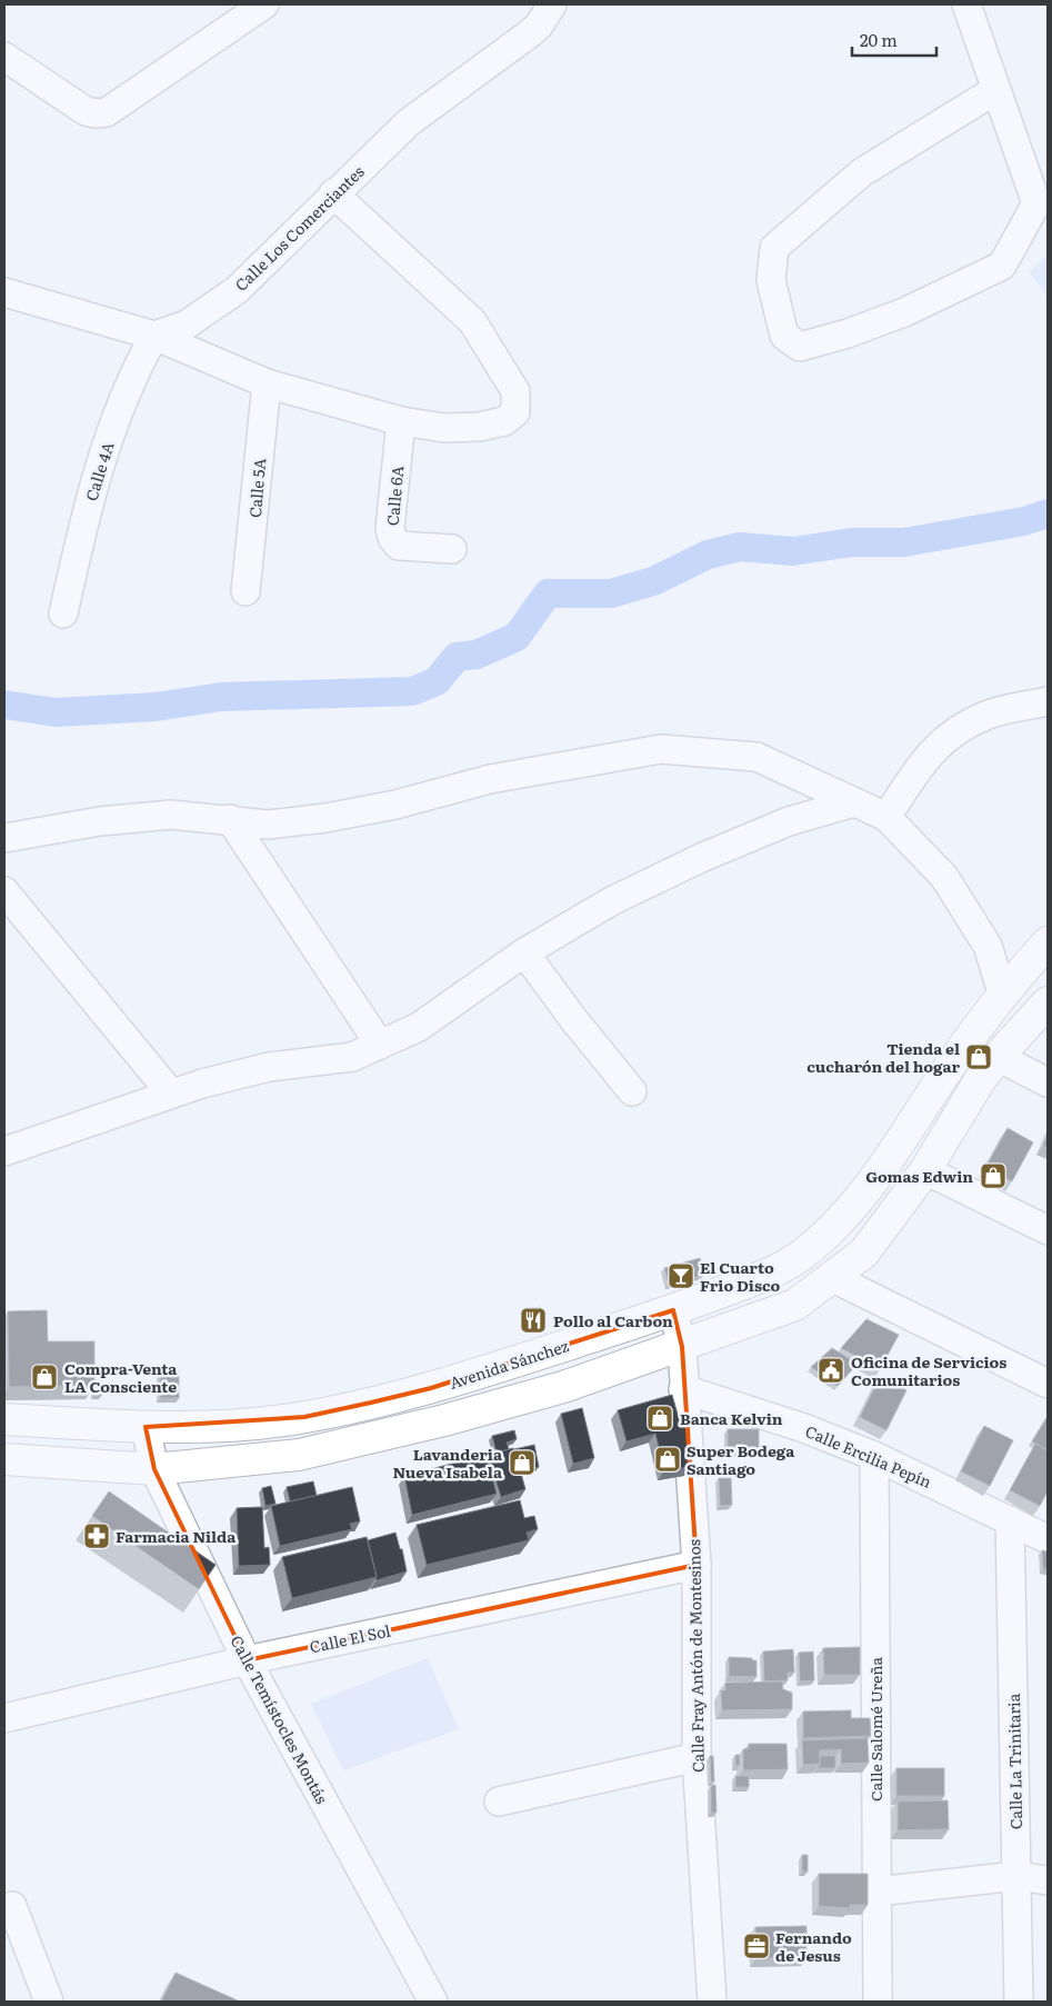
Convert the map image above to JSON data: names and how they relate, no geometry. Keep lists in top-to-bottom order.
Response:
{
  "streets": {
    "street": [
      "Calle Los Comerciantes",
      "Calle 4A",
      "Calle 5A",
      "Calle 6A",
      "Avenida Sánchez",
      "Calle Ercilia Pepín",
      "Calle El Sol",
      "Calle Fray Antón de Montesinos",
      "Calle Temístocles Montás",
      "Calle Salomé Ureña",
      "Calle La Trinitaria"
    ]
  },
  "crossings": [
    ["Calle Los Comerciantes", "Calle 4A"],
    ["Avenida Sánchez", "Calle Fray Antón de Montesinos"],
    ["Avenida Sánchez", "Calle Temístocles Montás"],
    ["Calle Ercilia Pepín", "Calle Fray Antón de Montesinos"],
    ["Calle Ercilia Pepín", "Calle Salomé Ureña"],
    ["Calle Ercilia Pepín", "Calle La Trinitaria"],
    ["Calle El Sol", "Calle Fray Antón de Montesinos"],
    ["Calle El Sol", "Calle Temístocles Montás"]
  ],
  "places": {
    "shop": [
      "Tienda el cucharón del hogar",
      "Gomas Edwin",
      "Compra-Venta LA Consciente",
      "Banca Kelvin",
      "Super Bodega Santiago",
      "Lavanderia Nueva Isabela"
    ],
    "bar": ["El Cuarto Frio Disco"],
    "restaurant": ["Pollo al Carbon"],
    "public building": ["Oficina de Servicios Comunitarios"],
    "pharmacy": ["Farmacia Nilda"],
    "office": ["Fernando de Jesus"]
  },
  "scale_bar": "20 m"
}
